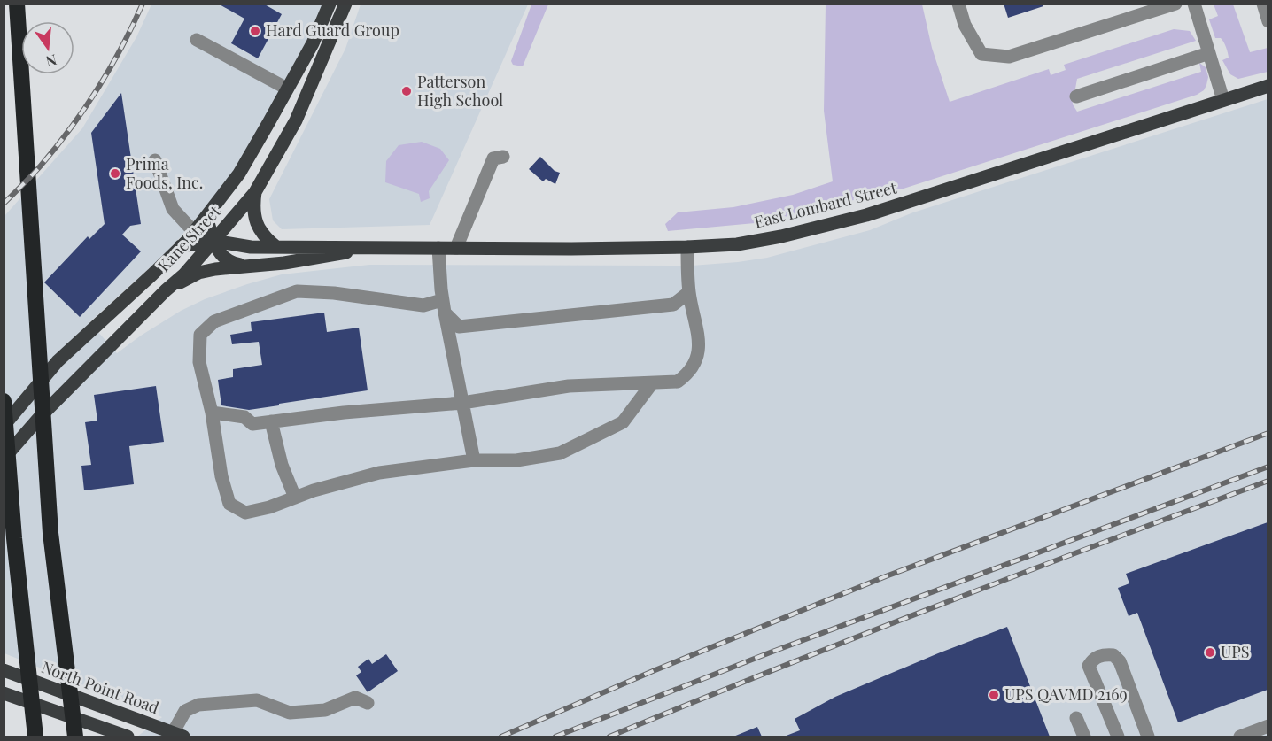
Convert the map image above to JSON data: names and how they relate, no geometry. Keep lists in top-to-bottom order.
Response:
{
  "streets": {
    "main road": ["East Lombard Street", "Kane Street", "North Point Road"]
  },
  "crossings": [
    ["East Lombard Street", "Kane Street"]
  ],
  "places": [
    "Hard Guard Group",
    "Patterson High School",
    "Prima Foods, Inc.",
    "UPS",
    "UPS QAVMD 2169"
  ],
  "north": "bottom"
}
